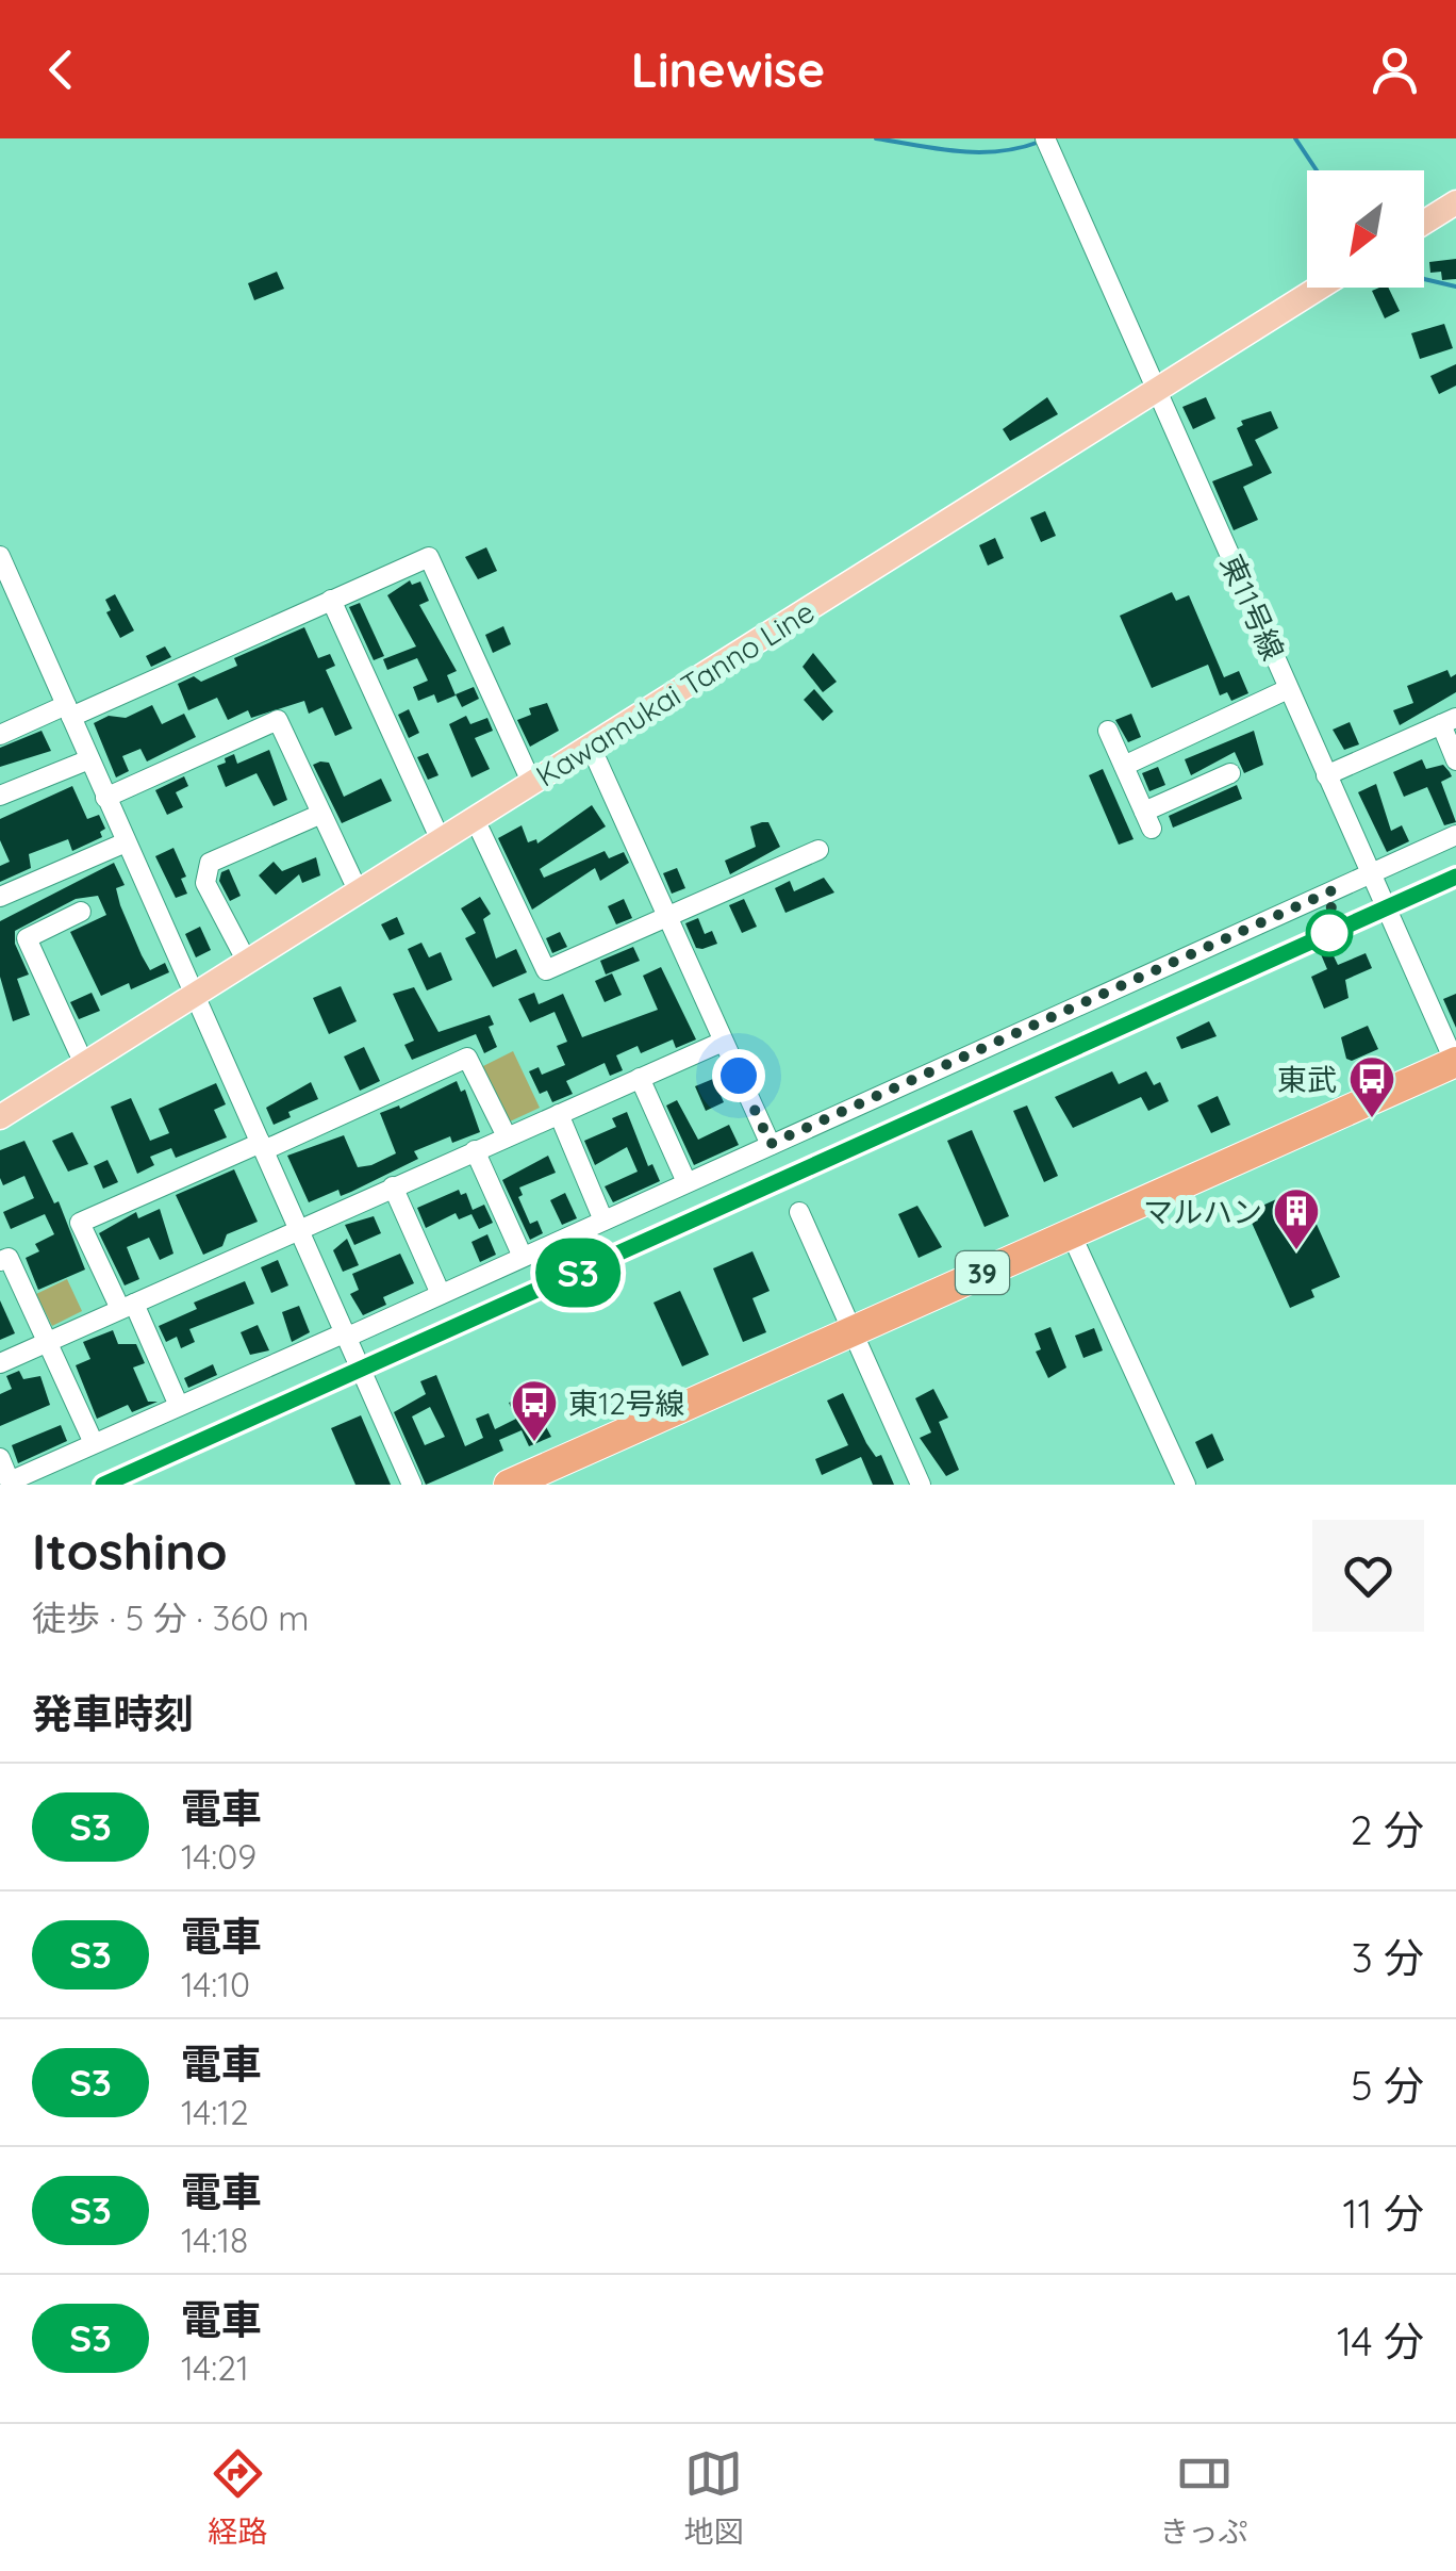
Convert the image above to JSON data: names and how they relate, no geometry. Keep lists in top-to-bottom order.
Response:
{
  "streets": {
    "highway": ["39"],
    "main road": ["Kawamukai Tanno Line"],
    "street": ["東11号線"]
  },
  "crossings": [
    ["東11号線", "Kawamukai Tanno Line"],
    ["東11号線", "39"]
  ],
  "places": {
    "bus stop": ["東武", "東12号線"],
    "building": ["マルハン"]
  },
  "north": "bottom left",
  "page": {
    "header": "Linewise",
    "on_map": "S3",
    "heading": [
      ["Itoshino", "徒歩 · 5 分 · 360 m"],
      "発車時刻"
    ],
    "list": [
      {
        "mark": "S3",
        "name": "電車",
        "note": "14:09",
        "value": "2 分"
      },
      {
        "mark": "S3",
        "name": "電車",
        "note": "14:10",
        "value": "3 分"
      },
      {
        "mark": "S3",
        "name": "電車",
        "note": "14:12",
        "value": "5 分"
      },
      {
        "mark": "S3",
        "name": "電車",
        "note": "14:18",
        "value": "11 分"
      },
      {
        "mark": "S3",
        "name": "電車",
        "note": "14:21",
        "value": "14 分"
      }
    ],
    "tabs": ["経路", "地図", "きっぷ"]
  }
}
